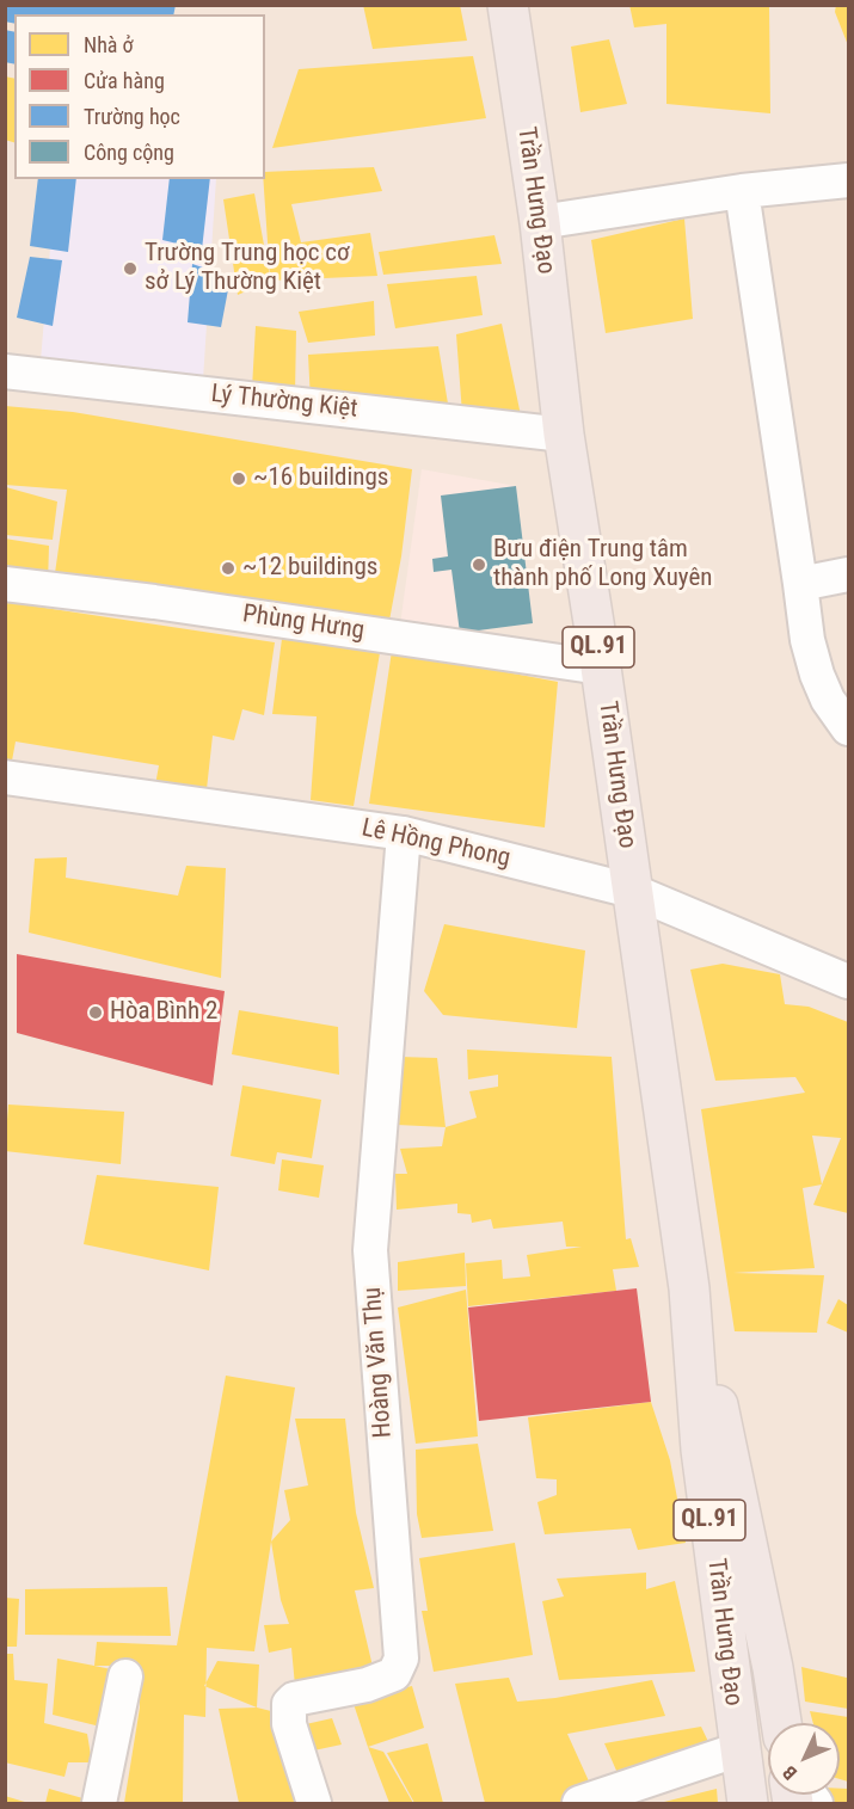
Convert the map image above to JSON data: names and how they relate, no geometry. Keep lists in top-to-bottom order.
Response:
{
  "streets": {
    "highway": ["Trần Hưng Đạo", "QL.91"],
    "street": [
      "Lý Thường Kiệt",
      "Phùng Hưng",
      "Lê Hồng Phong",
      "Hoàng Văn Thụ"
    ]
  },
  "crossings": [
    ["Trần Hưng Đạo", "Lý Thường Kiệt"],
    ["Trần Hưng Đạo", "Phùng Hưng"],
    ["Trần Hưng Đạo", "Lê Hồng Phong"],
    ["Lê Hồng Phong", "Hoàng Văn Thụ"]
  ],
  "places": [
    "Trường Trung học cơ sở Lý Thường Kiệt",
    "~16 buildings",
    "Bưu điện Trung tâm thành phố Long Xuyên",
    "~12 buildings",
    "Hòa Bình 2"
  ],
  "legend": [
    "Nhà ở",
    "Cửa hàng",
    "Trường học",
    "Công cộng"
  ],
  "north": "bottom left"
}
